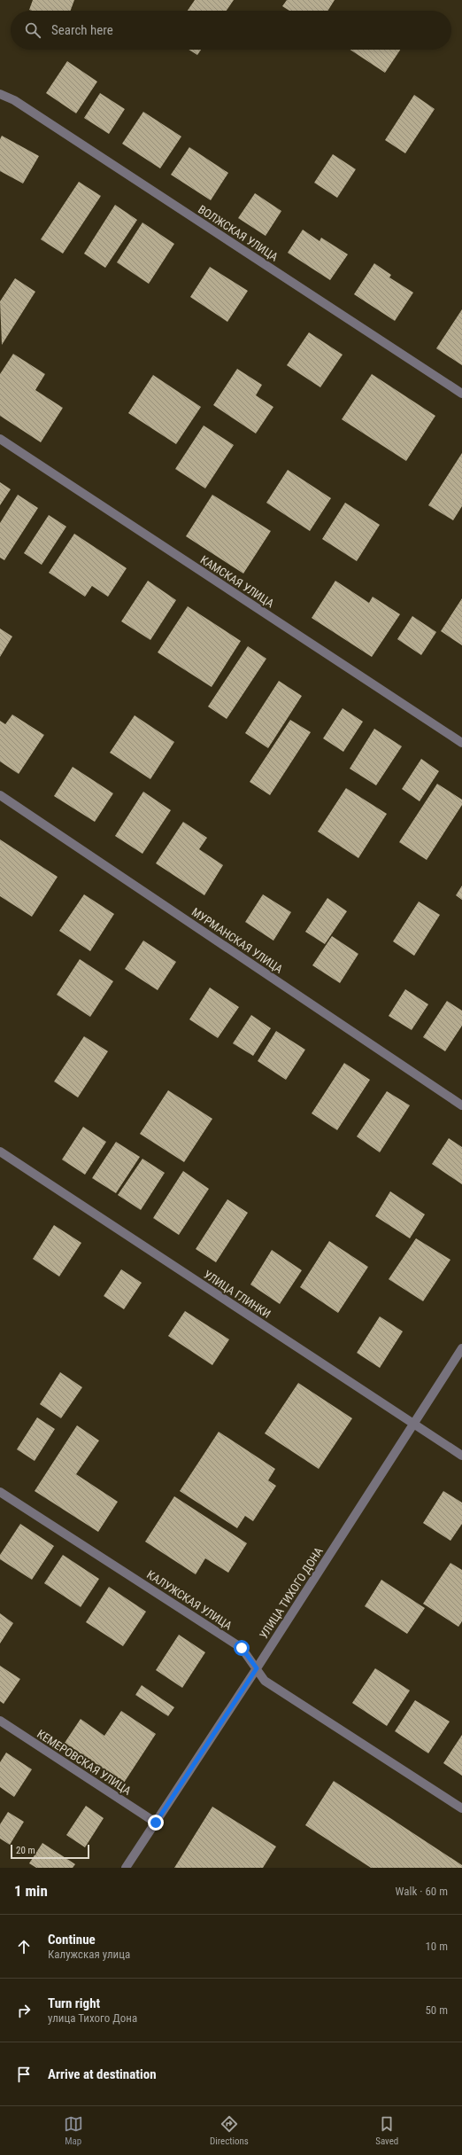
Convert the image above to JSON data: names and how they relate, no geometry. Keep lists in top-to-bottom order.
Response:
{
  "streets": {
    "street": [
      "ВОЛЖСКАЯ УЛИЦА",
      "КАМСКАЯ УЛИЦА",
      "МУРМАНСКАЯ УЛИЦА",
      "УЛИЦА ГЛИНКИ",
      "УЛИЦА ТИХОГО ДОНА",
      "КАЛУЖСКАЯ УЛИЦА",
      "КЕМЕРОВСКАЯ УЛИЦА"
    ]
  },
  "crossings": [
    ["УЛИЦА ГЛИНКИ", "УЛИЦА ТИХОГО ДОНА"],
    ["УЛИЦА ТИХОГО ДОНА", "КАЛУЖСКАЯ УЛИЦА"],
    ["УЛИЦА ТИХОГО ДОНА", "КЕМЕРОВСКАЯ УЛИЦА"]
  ],
  "scale_bar": "20 m",
  "page": {
    "search": "Search here",
    "scale": "20 m",
    "heading": ["1 min", "Walk · 60 m"],
    "list": [
      ["Continue", "Калужская улица", "10 m"],
      ["Turn right", "улица Тихого Дона", "50 m"],
      "Arrive at destination"
    ],
    "nav": ["Map", "Directions", "Saved"]
  }
}
